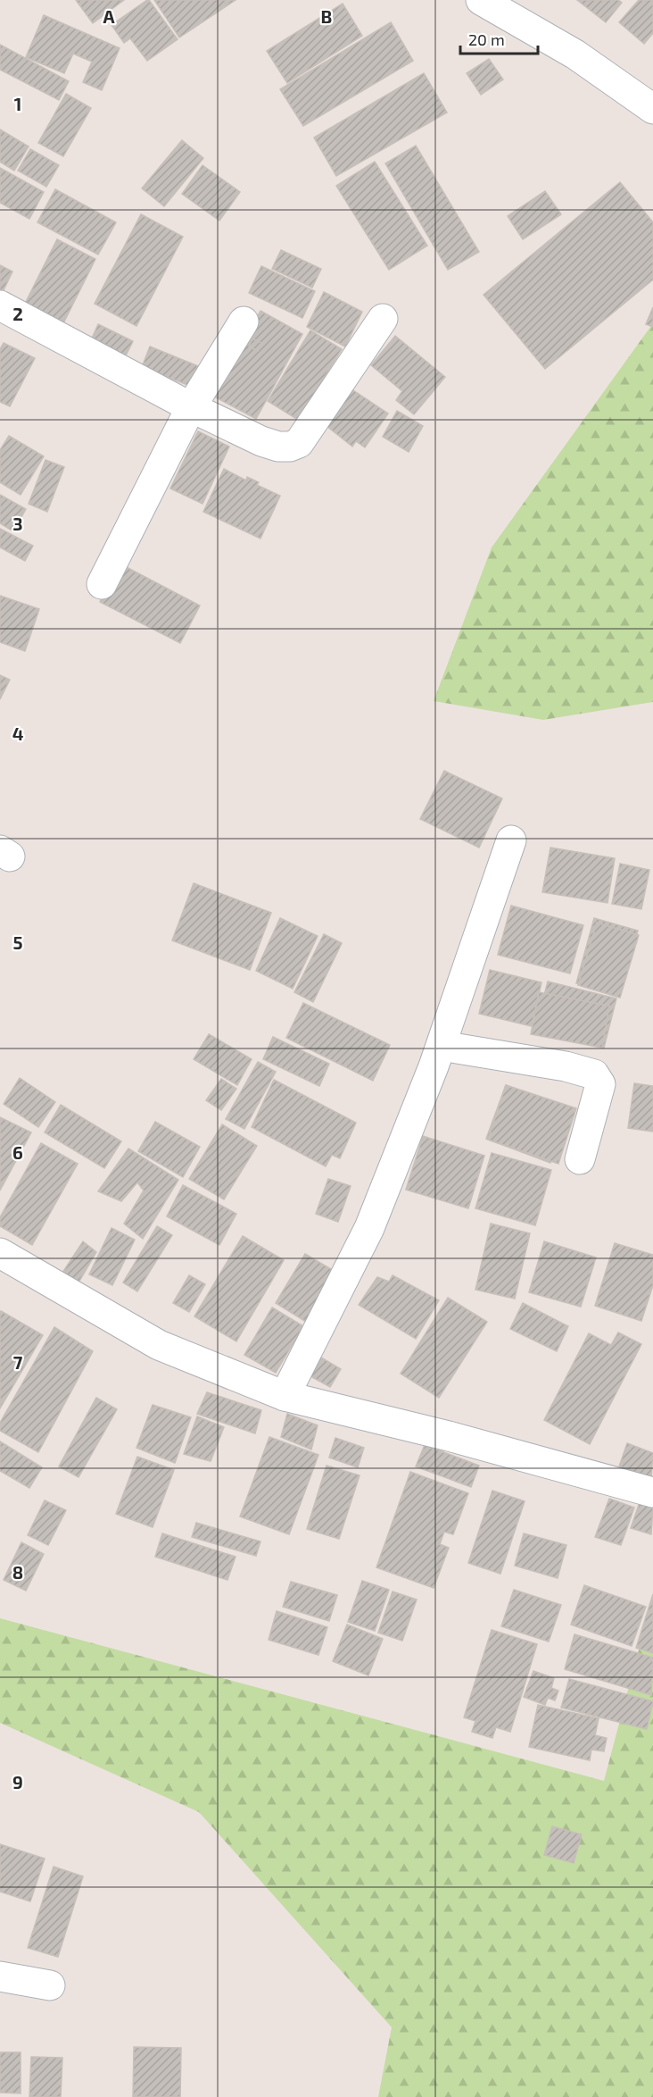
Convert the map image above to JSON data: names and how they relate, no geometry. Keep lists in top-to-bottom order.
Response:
{
  "scale_bar": "20 m",
  "grid": {
    "columns": ["A", "B"],
    "rows": [
      "1",
      "2",
      "3",
      "4",
      "5",
      "6",
      "7",
      "8",
      "9"
    ]
  }
}
